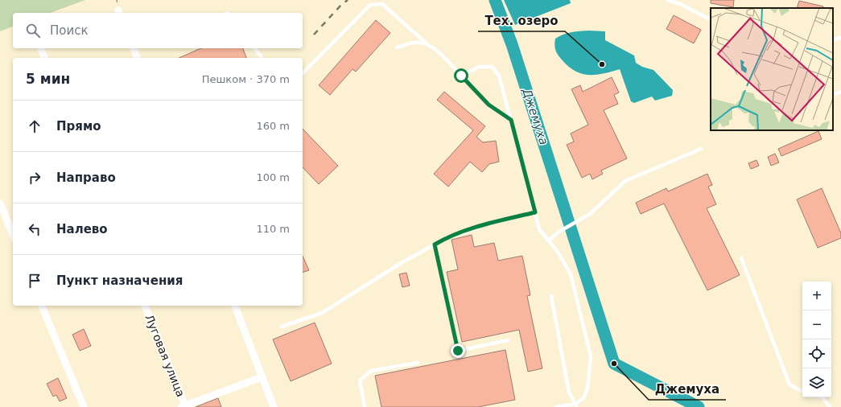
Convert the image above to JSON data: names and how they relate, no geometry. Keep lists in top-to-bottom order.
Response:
{
  "streets": {
    "street": ["Луговая улица"]
  },
  "water": ["Джемуха"],
  "places": ["Тех. озеро", "Джемуха"],
  "page": {
    "search": "Поиск",
    "heading": ["5 мин", "Пешком · 370 m"],
    "list": [
      ["Прямо", "160 m"],
      ["Направо", "100 m"],
      ["Налево", "110 m"],
      "Пункт назначения"
    ],
    "map_buttons": ["+", "−"]
  }
}
